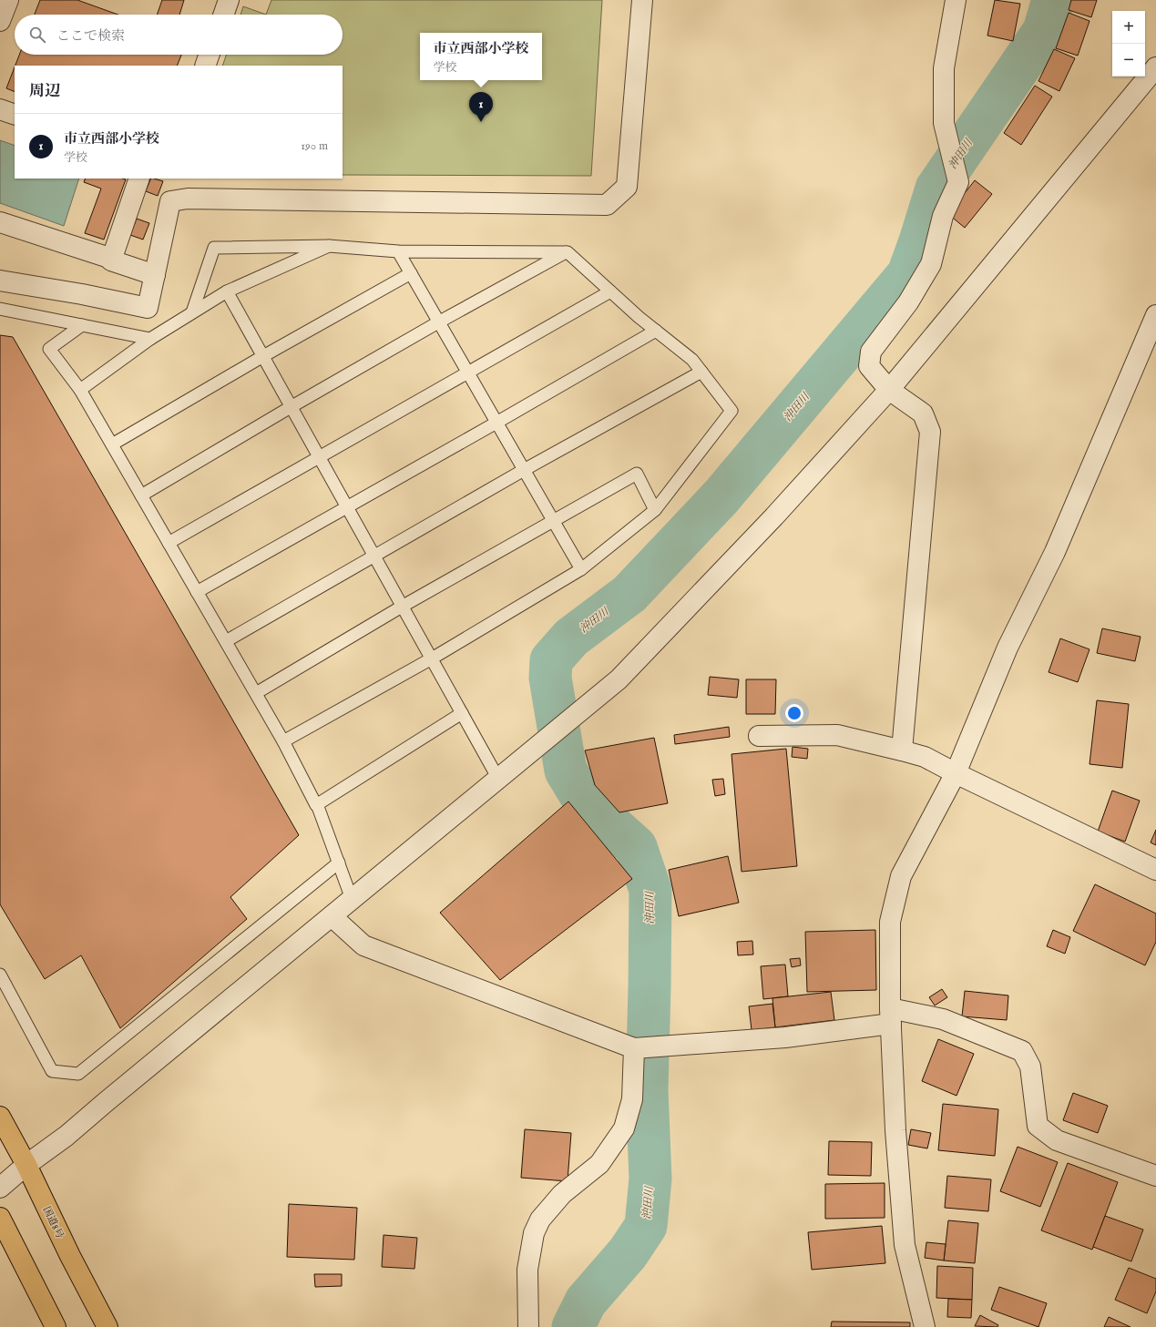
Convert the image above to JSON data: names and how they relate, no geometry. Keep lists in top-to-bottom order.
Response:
{
  "streets": {
    "highway": ["国道8号"]
  },
  "water": ["沖田川"],
  "page": {
    "map_buttons": ["+", "−"],
    "search": "ここで検索",
    "popup": ["市立西部小学校", "学校"],
    "heading": "周辺",
    "pins": "1",
    "list": [
      {
        "mark": "1",
        "name": "市立西部小学校",
        "note": "学校",
        "value": "190 m"
      }
    ]
  }
}
